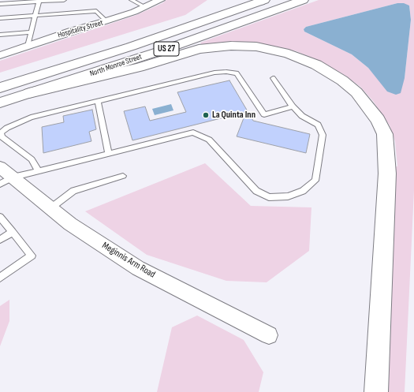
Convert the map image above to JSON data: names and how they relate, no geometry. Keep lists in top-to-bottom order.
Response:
{
  "streets": {
    "main road": ["US 27", "North Monroe Street"],
    "street": ["Hospitality Street", "Meginnis Arm Road"]
  },
  "places": ["La Quinta Inn"]
}
